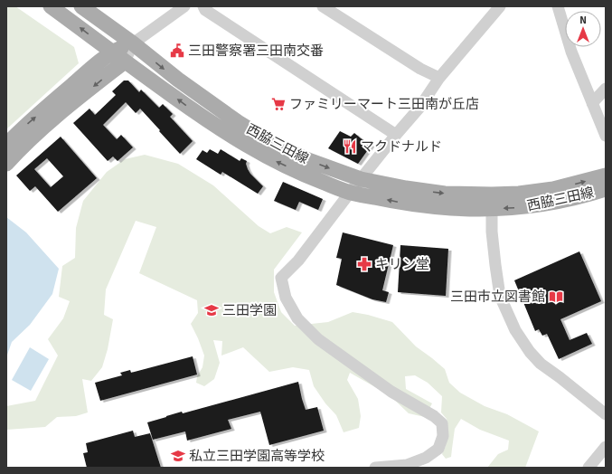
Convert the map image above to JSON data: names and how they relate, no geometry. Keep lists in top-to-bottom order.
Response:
{
  "streets": {
    "main road": ["西脇三田線"]
  },
  "places": {
    "public building": ["三田警察署三田南交番"],
    "supermarket": ["ファミリーマート三田南が丘店"],
    "restaurant": ["マクドナルド"],
    "pharmacy": ["キリン堂"],
    "library": ["三田市立図書館"],
    "school or university": ["三田学園", "私立三田学園高等学校"]
  },
  "north": "top"
}
